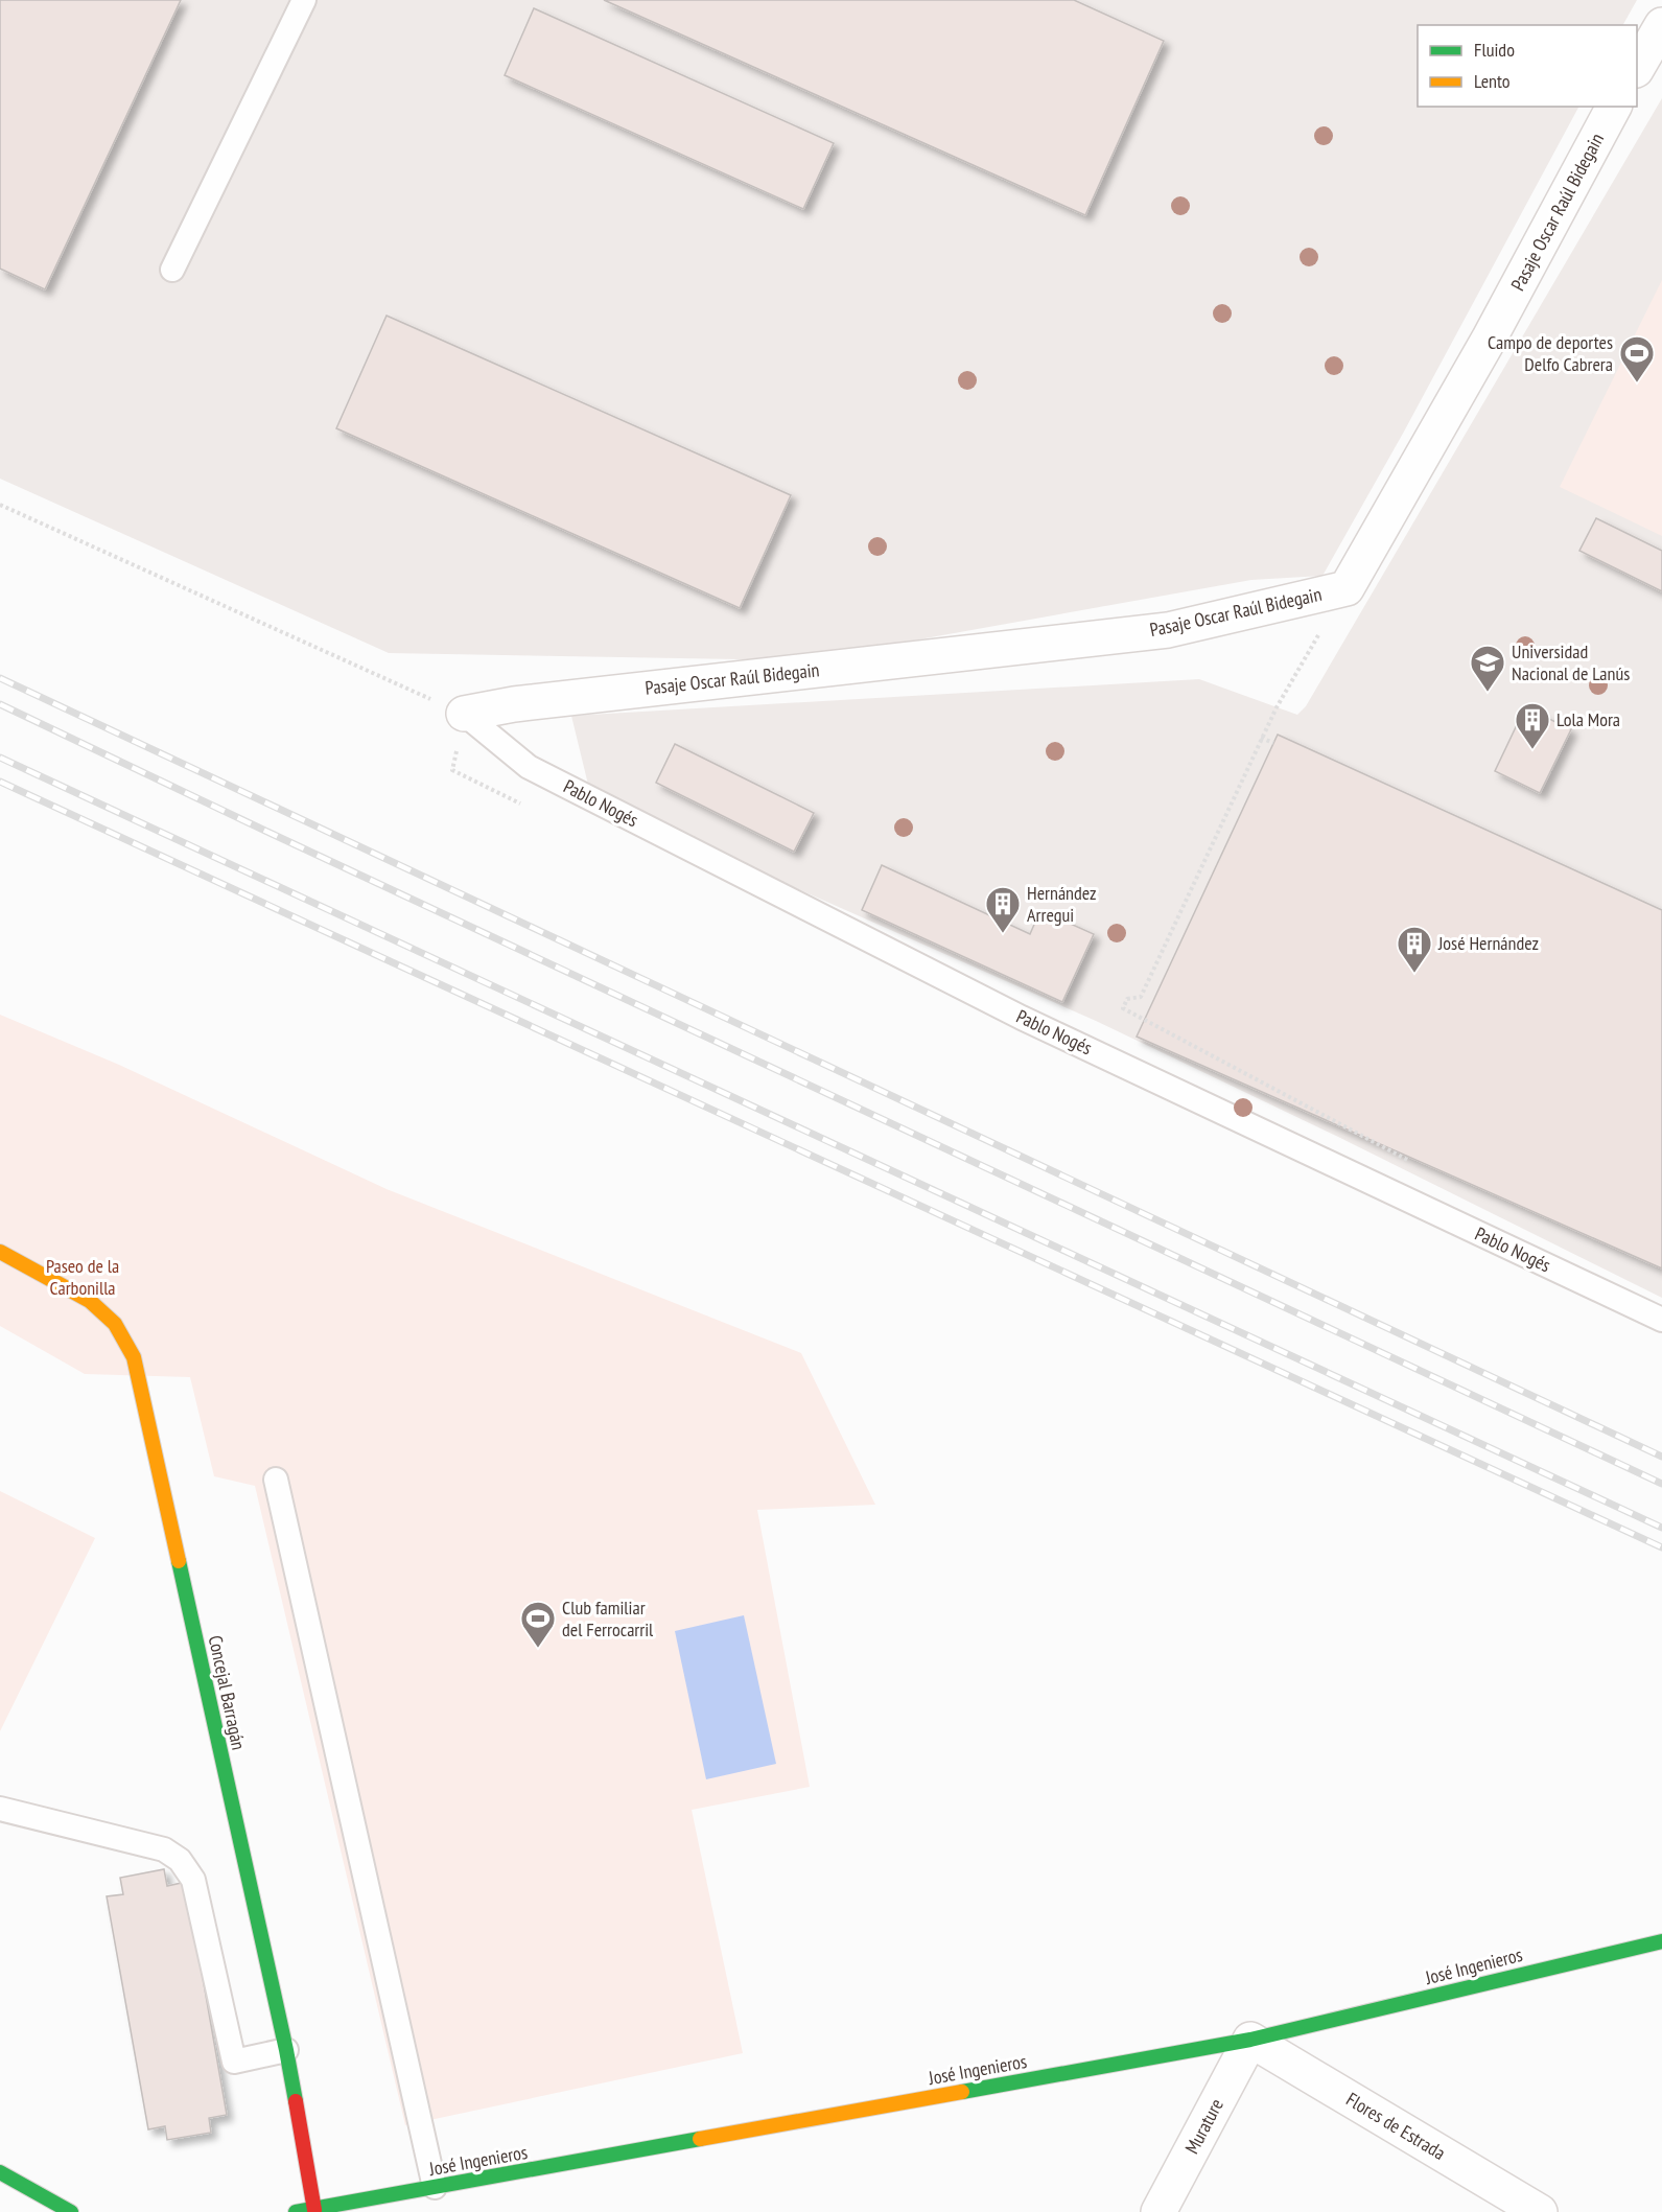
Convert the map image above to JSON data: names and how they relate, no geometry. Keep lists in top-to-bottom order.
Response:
{
  "streets": {
    "street": [
      "Pasaje Oscar Raúl Bidegain",
      "Concejal Barragán",
      "José Ingenieros",
      "Murature",
      "Flores de Estrada"
    ],
    "lane": ["Pablo Nogés"]
  },
  "crossings": [
    ["Pasaje Oscar Raúl Bidegain", "Pablo Nogés"],
    ["Concejal Barragán", "José Ingenieros"],
    ["José Ingenieros", "Murature"],
    ["José Ingenieros", "Flores de Estrada"],
    ["Murature", "Flores de Estrada"]
  ],
  "parks": ["Paseo de la Carbonilla"],
  "places": {
    "sports": ["Campo de deportes Delfo Cabrera", "Club familiar del Ferrocarril"],
    "school or university": ["Universidad Nacional de Lanús"],
    "building": ["Lola Mora", "Hernández Arregui", "José Hernández"]
  },
  "legend": ["Fluido", "Lento"]
}
